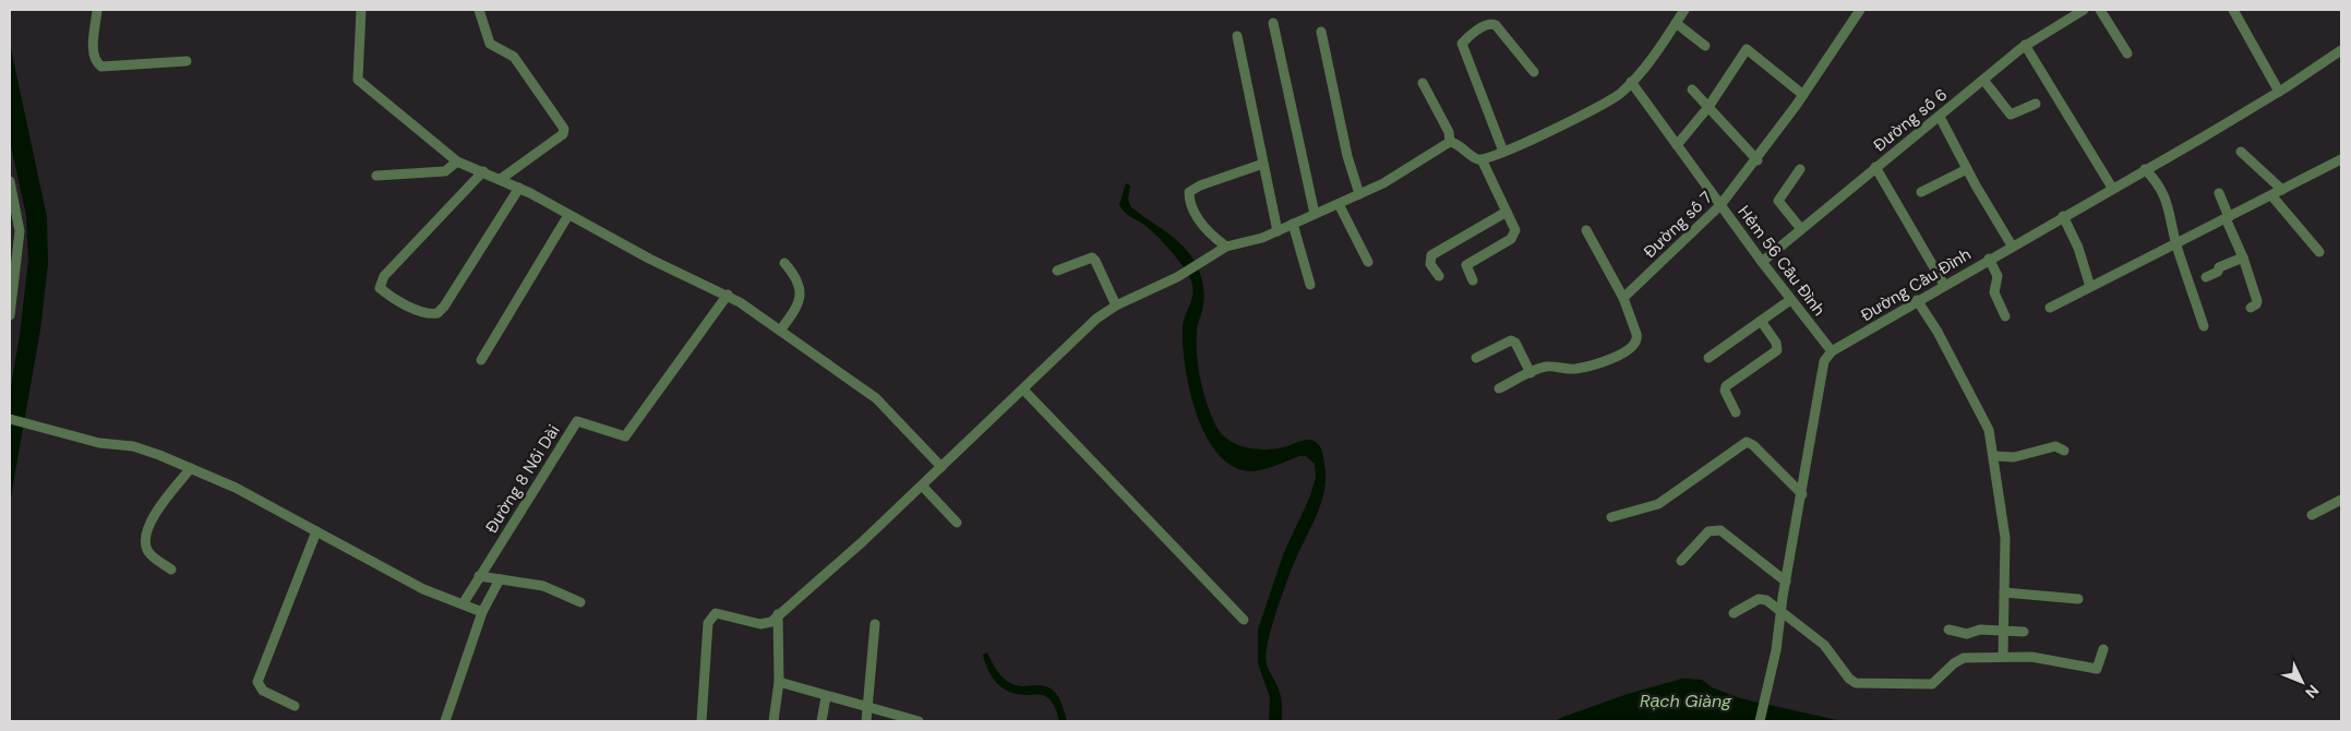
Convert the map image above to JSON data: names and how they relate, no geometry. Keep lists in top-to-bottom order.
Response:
{
  "streets": {
    "street": [
      "Đường số 6",
      "Đường số 7",
      "Hẻm 56 Cẫu Đình",
      "Đường Cầu Đình",
      "Đường 8 Nối Dài"
    ]
  },
  "crossings": [
    ["Đường số 6", "Hẻm 56 Cẫu Đình"],
    ["Đường số 7", "Hẻm 56 Cẫu Đình"],
    ["Hẻm 56 Cẫu Đình", "Đường Cầu Đình"]
  ],
  "water": ["Rạch Giàng"],
  "north": "bottom right"
}
